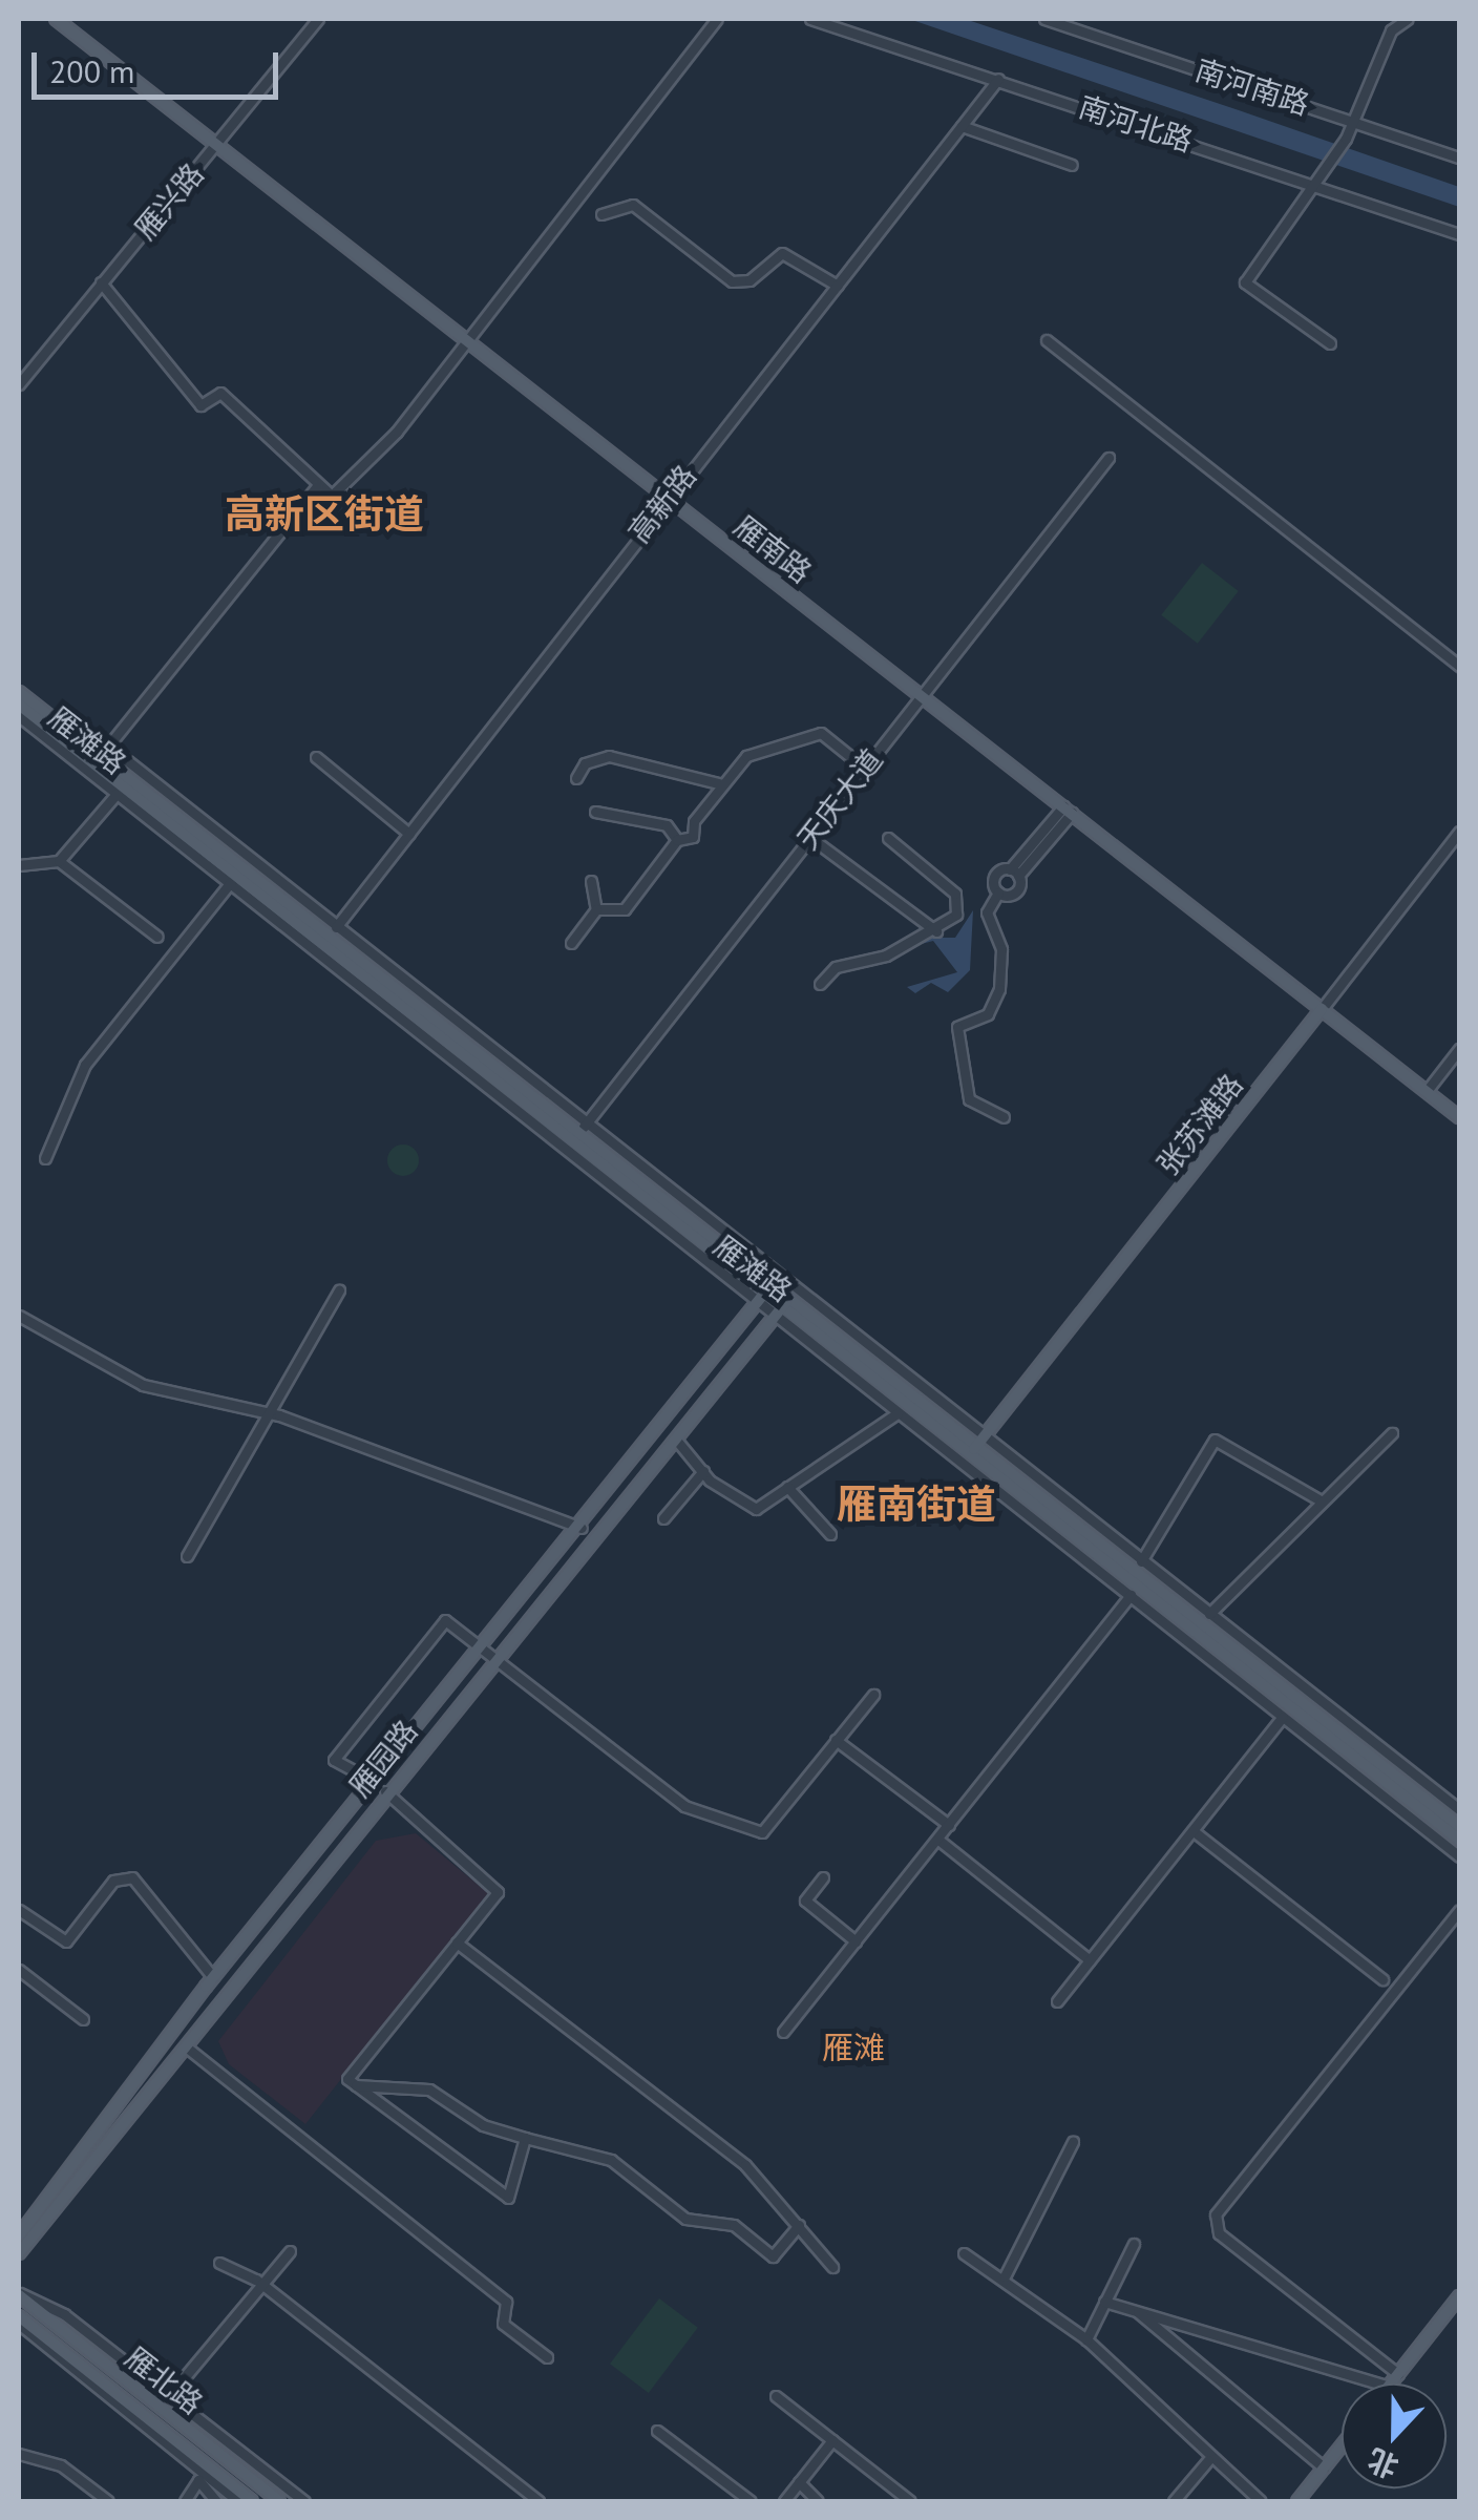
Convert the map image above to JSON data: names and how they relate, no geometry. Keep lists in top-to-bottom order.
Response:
{
  "streets": {
    "main road": [
      "雁南路",
      "雁滩路",
      "张苏滩路",
      "雁园路",
      "雁北路"
    ],
    "street": [
      "南河南路",
      "南河北路",
      "雁兴路",
      "高新路",
      "天庆大道"
    ]
  },
  "crossings": [
    ["南河北路", "高新路"],
    ["雁兴路", "雁南路"],
    ["高新路", "雁南路"],
    ["高新路", "雁滩路"],
    ["雁南路", "天庆大道"],
    ["雁南路", "张苏滩路"],
    ["雁滩路", "天庆大道"],
    ["雁滩路", "张苏滩路"],
    ["雁滩路", "雁园路"]
  ],
  "districts": ["高新区街道", "雁南街道", "雁滩"],
  "scale_bar": "200 m",
  "north": "bottom"
}
